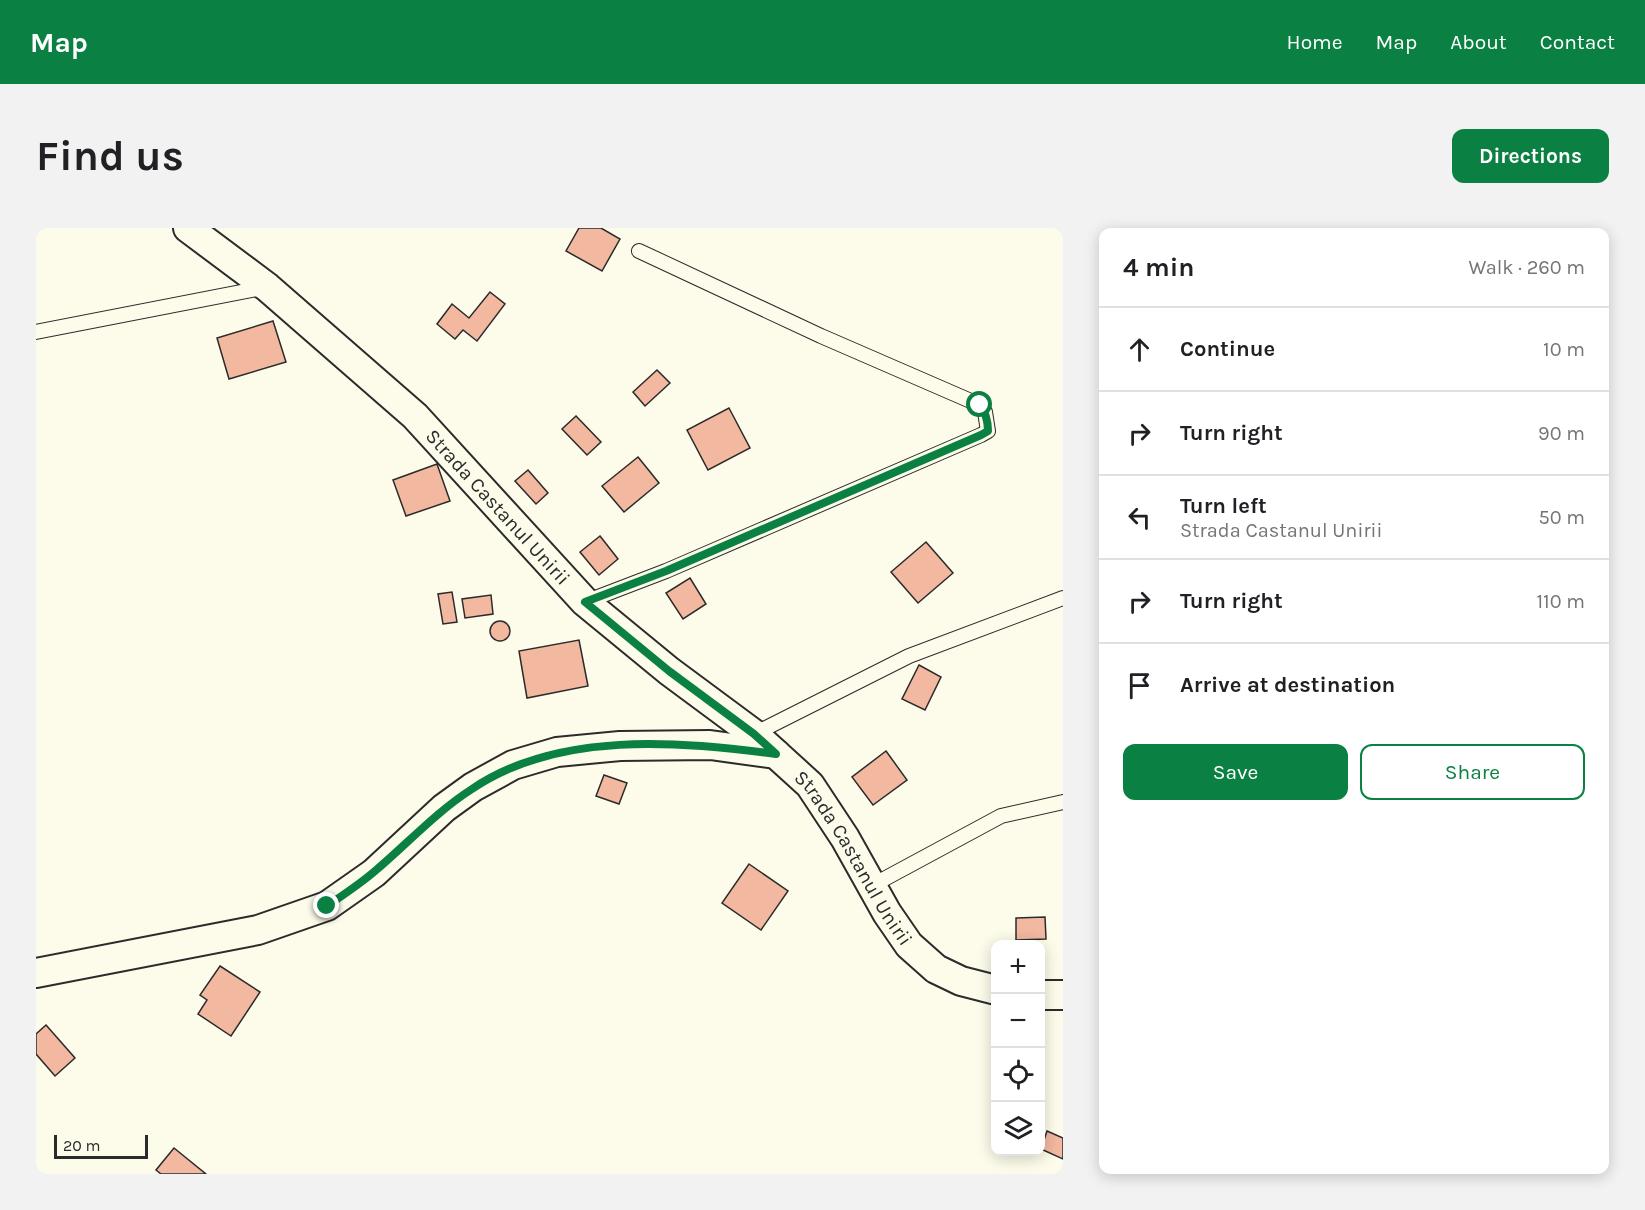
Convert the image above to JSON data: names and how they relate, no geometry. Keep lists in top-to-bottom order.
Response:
{
  "streets": {
    "street": ["Strada Castanul Unirii"]
  },
  "scale_bar": "20 m",
  "page": {
    "header": "Map",
    "nav": [
      "Home",
      "Map",
      "About",
      "Contact"
    ],
    "buttons": [
      "Directions",
      ["Save", "Share"]
    ],
    "title": "Find us",
    "heading": ["4 min", "Walk · 260 m"],
    "list": [
      ["Continue", "10 m"],
      ["Turn right", "90 m"],
      ["Turn left", "Strada Castanul Unirii", "50 m"],
      ["Turn right", "110 m"],
      "Arrive at destination"
    ],
    "map_buttons": ["+", "−"],
    "scale": "20 m"
  }
}
